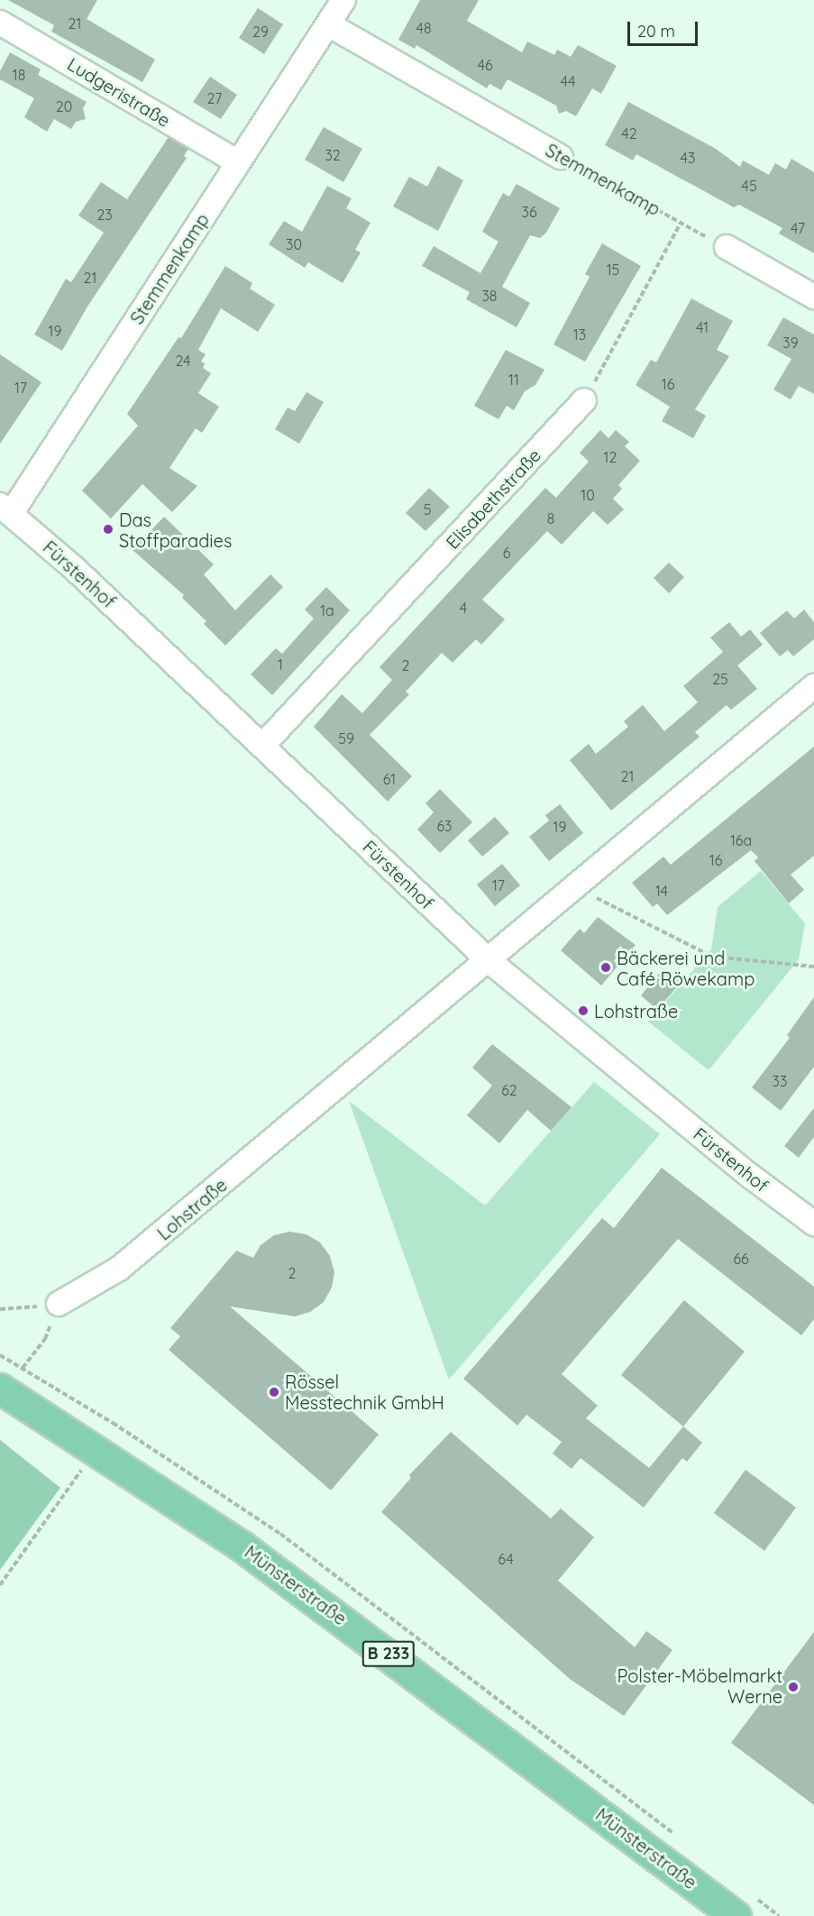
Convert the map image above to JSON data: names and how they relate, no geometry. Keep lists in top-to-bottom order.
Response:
{
  "streets": {
    "main road": ["Münsterstraße", "B 233"],
    "street": [
      "Ludgeristraße",
      "Stemmenkamp",
      "Elisabethstraße",
      "Fürstenhof",
      "Lohstraße"
    ]
  },
  "crossings": [
    ["Ludgeristraße", "Stemmenkamp"],
    ["Stemmenkamp", "Fürstenhof"],
    ["Elisabethstraße", "Fürstenhof"],
    ["Fürstenhof", "Lohstraße"]
  ],
  "places": [
    "Das Stoffparadies",
    "Bäckerei und Café Röwekamp",
    "Lohstraße",
    "Rössel Messtechnik GmbH",
    "Polster-Möbelmarkt Werne"
  ],
  "house_numbers": [
    "21",
    "48",
    "29",
    "46",
    "18",
    "44",
    "27",
    "20",
    "42",
    "32",
    "43",
    "45",
    "36",
    "23",
    "47",
    "30",
    "15",
    "21",
    "38",
    "41",
    "19",
    "13",
    "39",
    "24",
    "11",
    "16",
    "17",
    "12",
    "10",
    "5",
    "8",
    "6",
    "4",
    "1a",
    "1",
    "2",
    "25",
    "59",
    "21",
    "61",
    "63",
    "19",
    "16a",
    "16",
    "17",
    "14",
    "33",
    "62",
    "66",
    "2",
    "64"
  ],
  "scale_bar": "20 m"
}
